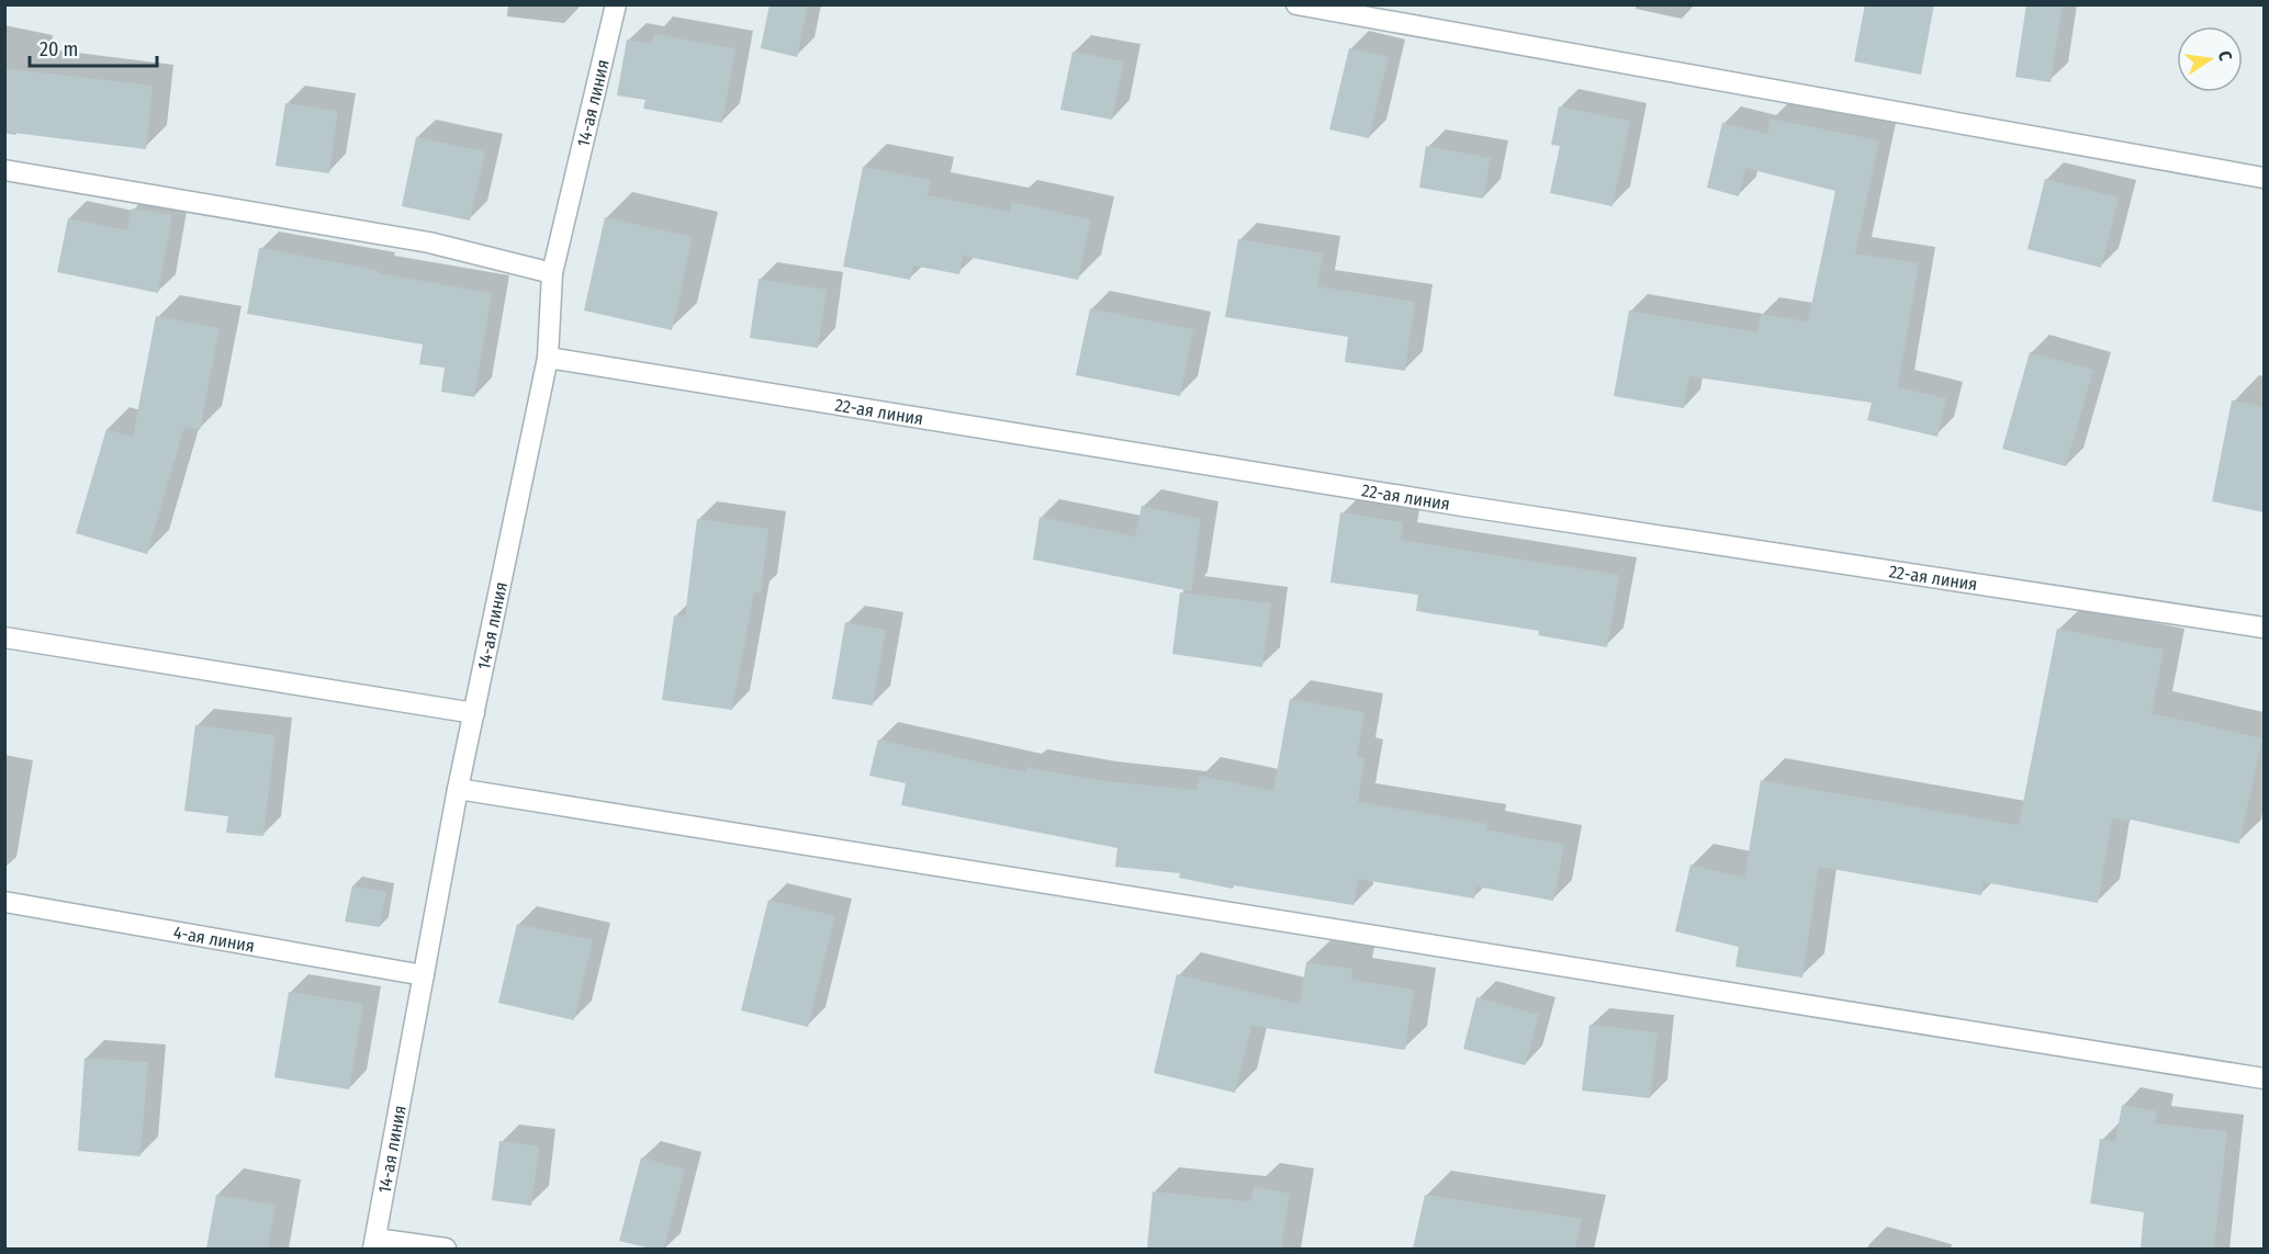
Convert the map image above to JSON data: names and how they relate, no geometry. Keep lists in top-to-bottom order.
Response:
{
  "streets": {
    "street": ["14-ая линия", "22-ая линия", "4-ая линия"]
  },
  "crossings": [
    ["14-ая линия", "22-ая линия"],
    ["14-ая линия", "4-ая линия"]
  ],
  "scale_bar": "20 m",
  "north": "right"
}
